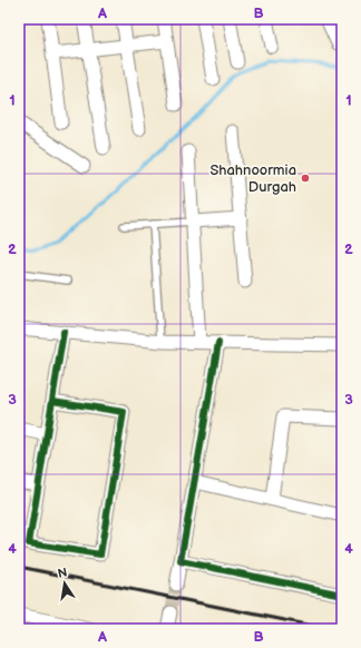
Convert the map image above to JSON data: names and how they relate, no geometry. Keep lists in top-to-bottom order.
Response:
{
  "places": ["Shahnoormia Durgah"],
  "north": "top",
  "grid": {
    "columns": ["A", "B"],
    "rows": [
      "1",
      "2",
      "3",
      "4"
    ]
  }
}
